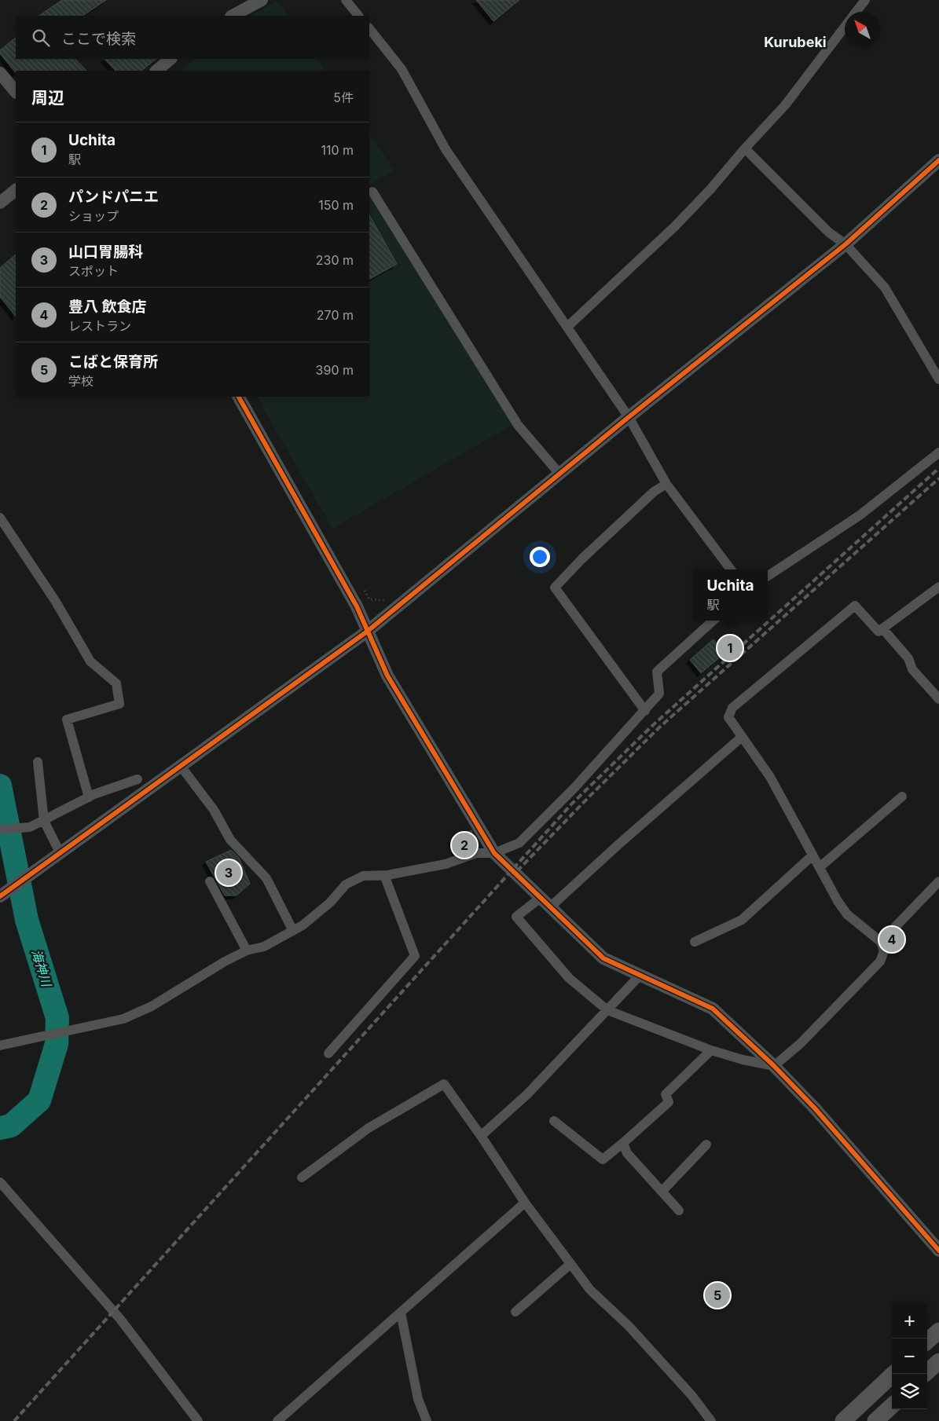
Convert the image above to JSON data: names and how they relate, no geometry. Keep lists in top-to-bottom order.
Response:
{
  "districts": ["Kurubeki"],
  "water": ["海神川"],
  "north": "top left",
  "page": {
    "search": "ここで検索",
    "heading": ["周辺", "5件"],
    "list": [
      {
        "mark": "1",
        "name": "Uchita",
        "note": "駅",
        "value": "110 m"
      },
      {
        "mark": "2",
        "name": "パンドパニエ",
        "note": "ショップ",
        "value": "150 m"
      },
      {
        "mark": "3",
        "name": "山口胃腸科",
        "note": "スポット",
        "value": "230 m"
      },
      {
        "mark": "4",
        "name": "豊八 飲食店",
        "note": "レストラン",
        "value": "270 m"
      },
      {
        "mark": "5",
        "name": "こばと保育所",
        "note": "学校",
        "value": "390 m"
      }
    ],
    "popup": ["Uchita", "駅"],
    "pins": [
      "1",
      "2",
      "3",
      "4",
      "5"
    ],
    "map_buttons": ["+", "−"]
  }
}
